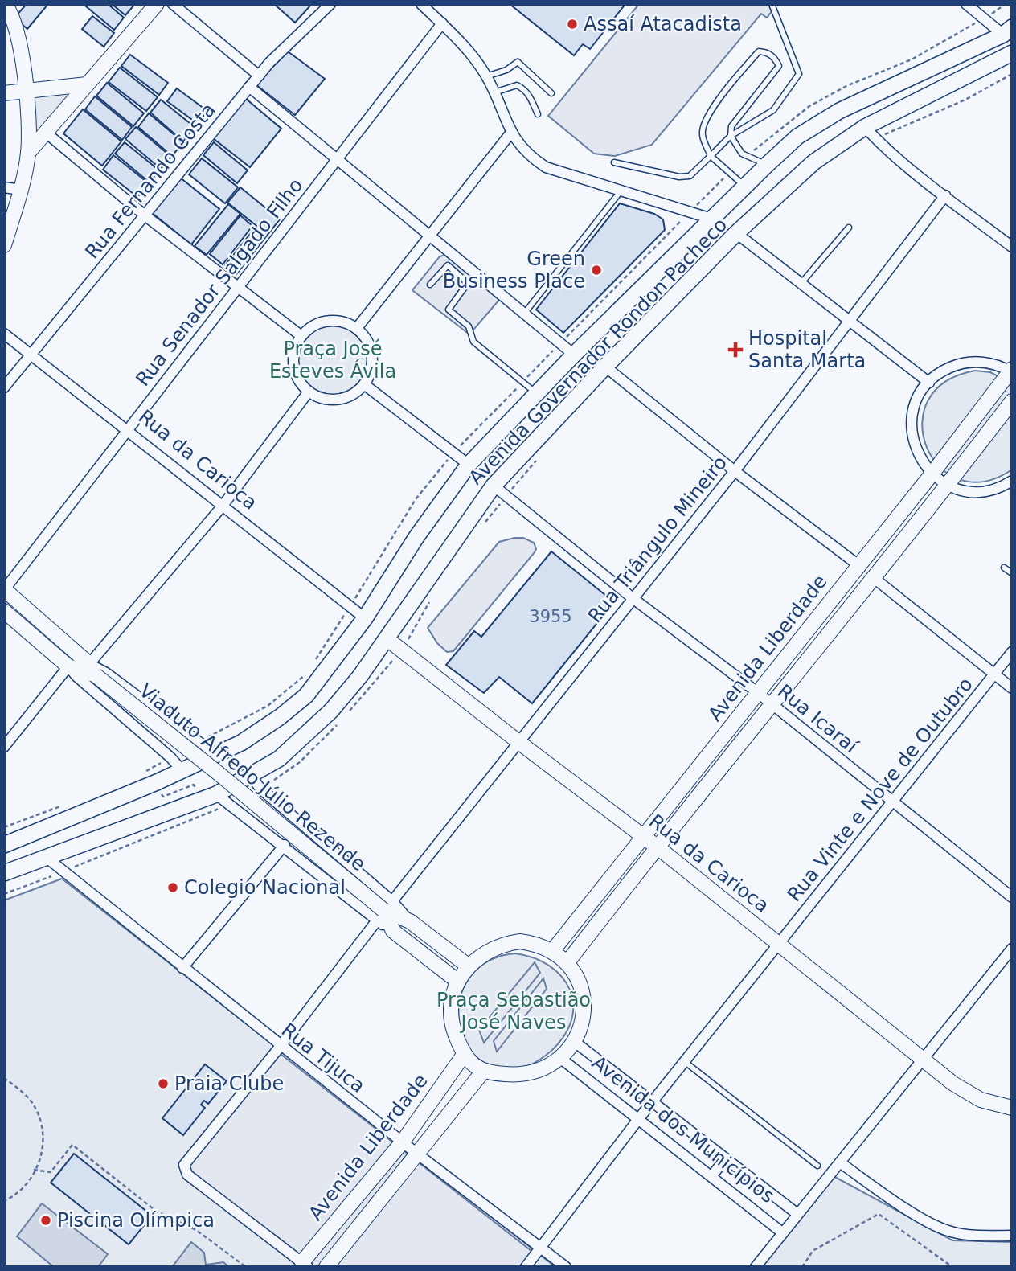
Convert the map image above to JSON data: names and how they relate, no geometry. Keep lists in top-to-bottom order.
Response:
{
  "streets": {
    "main road": ["Avenida Governador Rondon Pacheco"],
    "street": [
      "Rua Fernando Costa",
      "Rua Senador Salgado Filho",
      "Rua da Carioca",
      "Rua Triângulo Mineiro",
      "Avenida Liberdade",
      "Rua Icaraí",
      "Viaduto Alfredo Júlio Rezende",
      "Rua Vinte e Nove de Outubro",
      "Rua Tijuca",
      "Avenida dos Municípios"
    ]
  },
  "crossings": [
    ["Rua Fernando Costa", "Rua da Carioca"],
    ["Rua Senador Salgado Filho", "Rua da Carioca"],
    ["Avenida Governador Rondon Pacheco", "Rua da Carioca"],
    ["Avenida Governador Rondon Pacheco", "Rua Icaraí"],
    ["Avenida Governador Rondon Pacheco", "Rua Tijuca"],
    ["Rua da Carioca", "Rua Triângulo Mineiro"],
    ["Rua da Carioca", "Avenida Liberdade"],
    ["Rua da Carioca", "Rua Vinte e Nove de Outubro"],
    ["Rua Triângulo Mineiro", "Avenida Liberdade"],
    ["Rua Triângulo Mineiro", "Rua Icaraí"],
    ["Rua Triângulo Mineiro", "Viaduto Alfredo Júlio Rezende"],
    ["Rua Triângulo Mineiro", "Rua Tijuca"],
    ["Avenida Liberdade", "Rua Icaraí"],
    ["Avenida Liberdade", "Rua Tijuca"],
    ["Avenida Liberdade", "Avenida dos Municípios"],
    ["Rua Icaraí", "Rua Vinte e Nove de Outubro"],
    ["Rua Vinte e Nove de Outubro", "Rua Tijuca"],
    ["Rua Vinte e Nove de Outubro", "Avenida dos Municípios"]
  ],
  "parks": ["Praça José Esteves Ávila", "Praça Sebastião José Naves"],
  "places": {
    "other": [
      "Assaí Atacadista",
      "Green Business Place",
      "Colegio Nacional",
      "Praia Clube",
      "Piscina Olímpica"
    ],
    "health": ["Hospital Santa Marta"]
  },
  "house_numbers": ["3955"]
}
